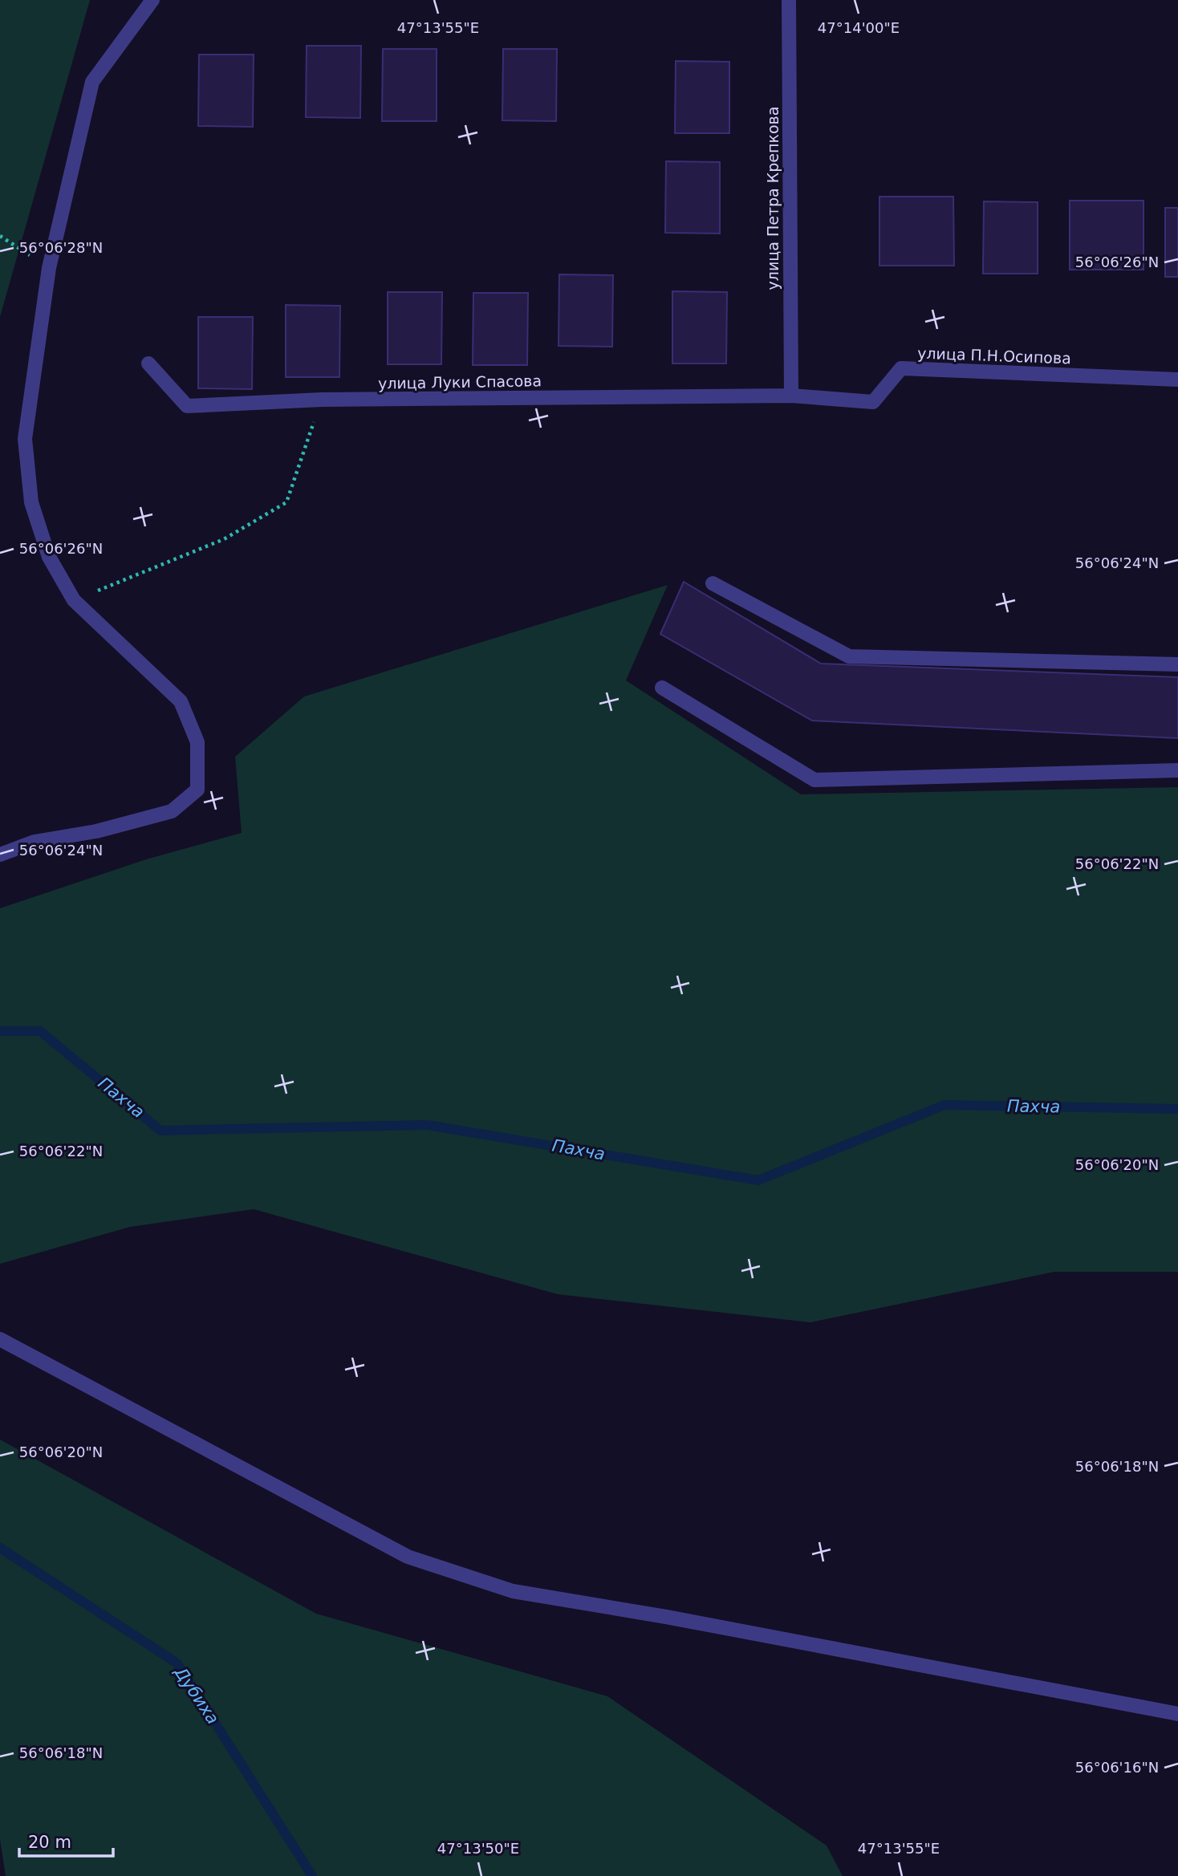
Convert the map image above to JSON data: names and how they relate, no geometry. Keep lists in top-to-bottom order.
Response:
{
  "streets": {
    "street": ["улица Петра Крепкова", "улица П.Н.Осипова", "улица Луки Спасова"]
  },
  "crossings": [
    ["улица Петра Крепкова", "улица П.Н.Осипова"],
    ["улица Петра Крепкова", "улица Луки Спасова"],
    ["улица П.Н.Осипова", "улица Луки Спасова"]
  ],
  "water": ["Пахча", "Дубиха"],
  "scale_bar": "20 m",
  "coordinates": [
    "47°14'00\"E",
    "47°13'55\"E",
    "56°06'28\"N",
    "56°06'26\"N",
    "56°06'24\"N",
    "56°06'22\"N",
    "56°06'20\"N",
    "56°06'18\"N",
    "56°06'16\"N",
    "47°13'50\"E"
  ]
}
